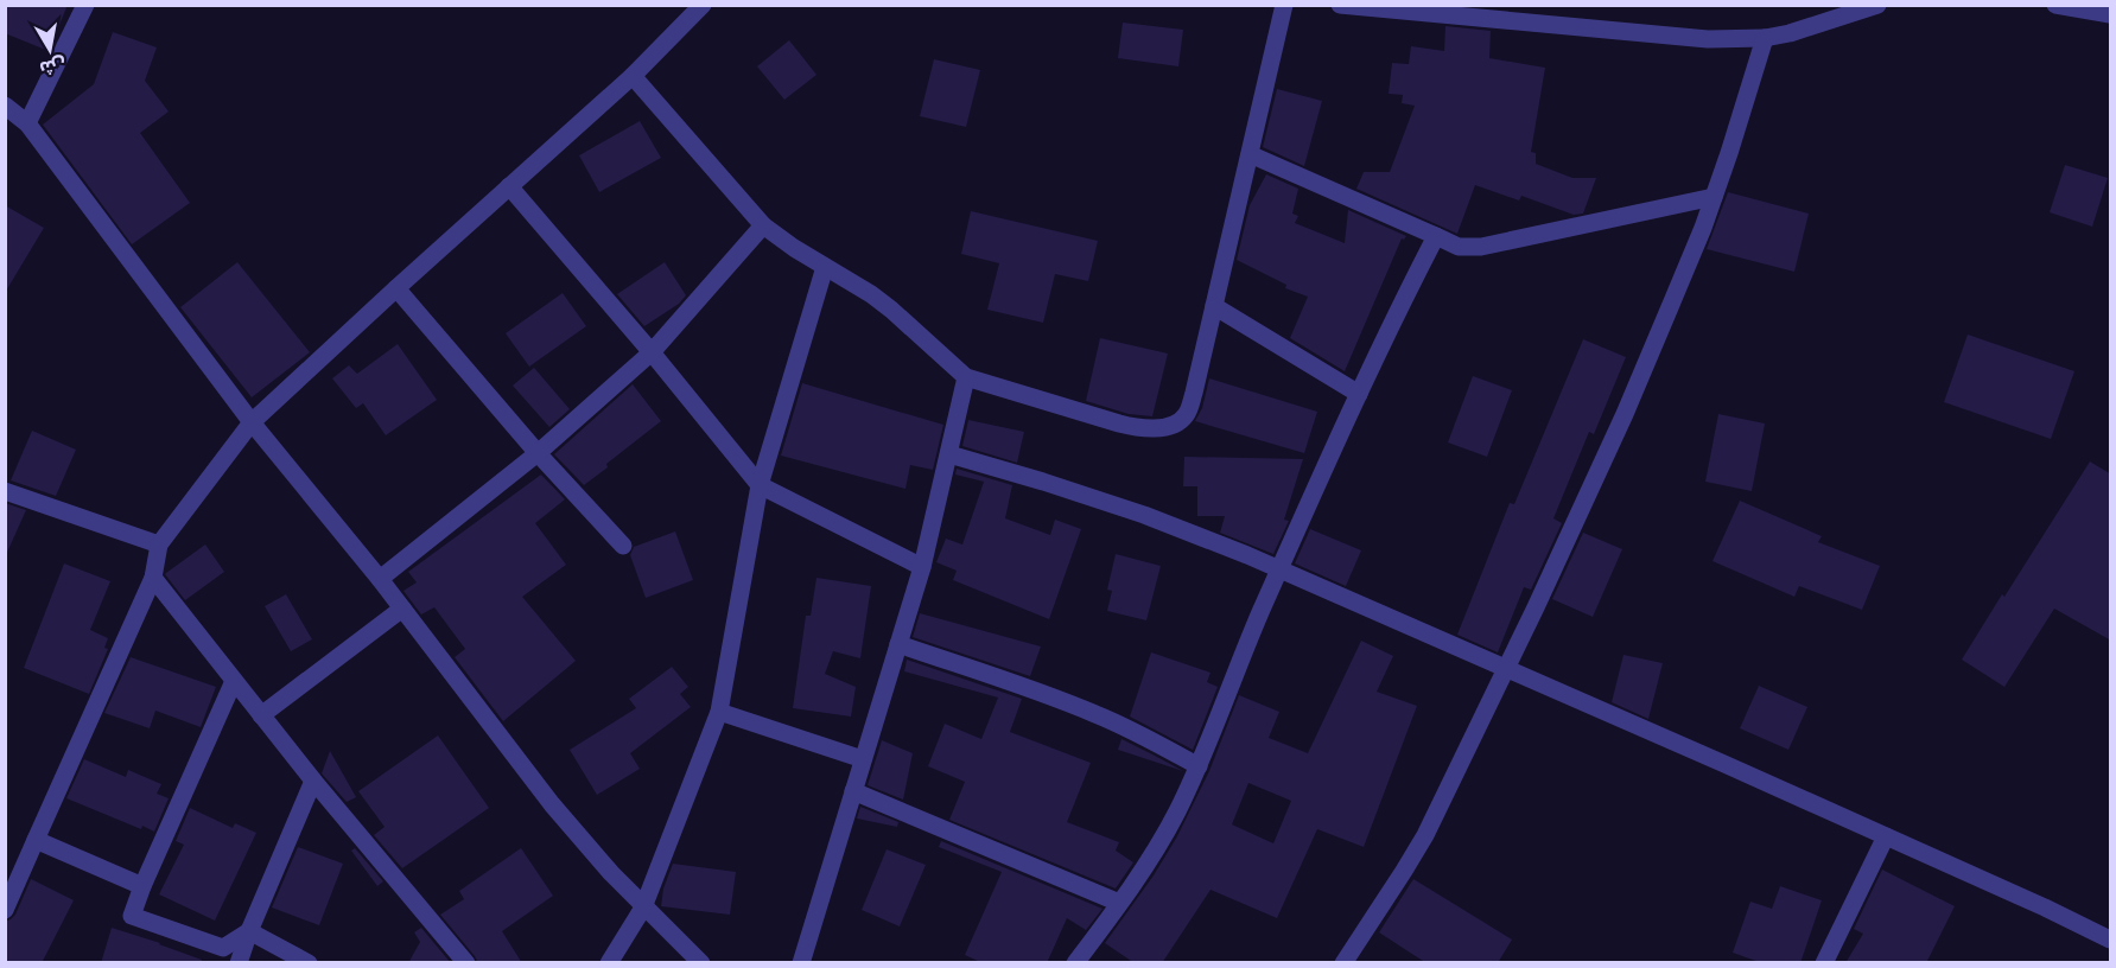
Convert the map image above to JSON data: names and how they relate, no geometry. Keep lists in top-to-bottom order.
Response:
{
  "north": "bottom"
}
